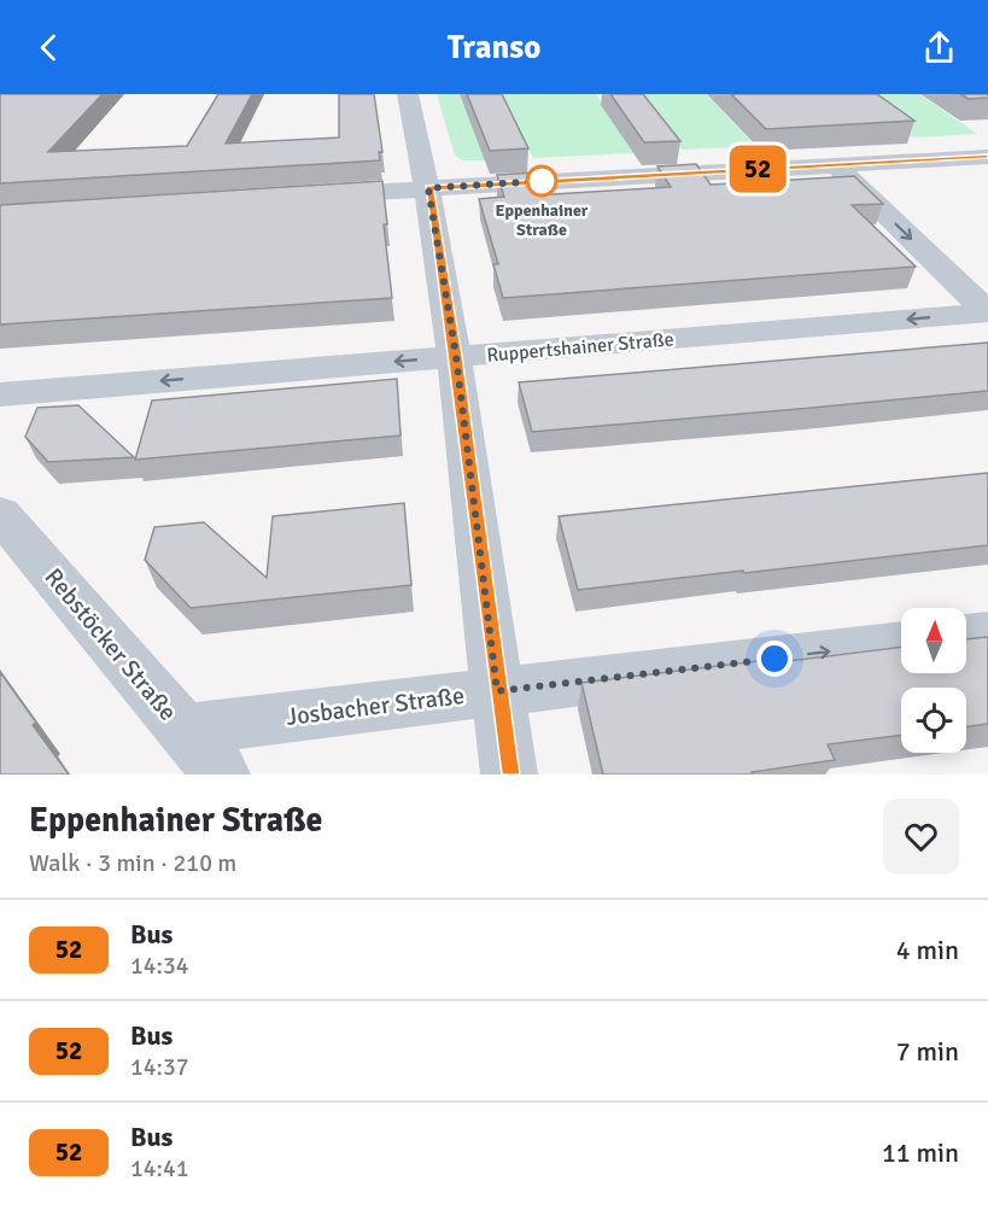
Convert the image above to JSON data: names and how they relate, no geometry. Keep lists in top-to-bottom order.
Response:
{
  "streets": {
    "street": ["Ruppertshainer Straße", "Rebstöcker Straße", "Josbacher Straße"]
  },
  "crossings": [
    ["Rebstöcker Straße", "Josbacher Straße"]
  ],
  "one_way": ["Josbacher Straße"],
  "places": ["Eppenhainer Straße"],
  "lines": ["bus line 52"],
  "north": "top",
  "page": {
    "header": "Transo",
    "on_map": "52",
    "heading": ["Eppenhainer Straße", "Walk · 3 min · 210 m"],
    "list": [
      {
        "mark": "52",
        "name": "Bus",
        "note": "14:34",
        "value": "4 min"
      },
      {
        "mark": "52",
        "name": "Bus",
        "note": "14:37",
        "value": "7 min"
      },
      {
        "mark": "52",
        "name": "Bus",
        "note": "14:41",
        "value": "11 min"
      }
    ]
  }
}
